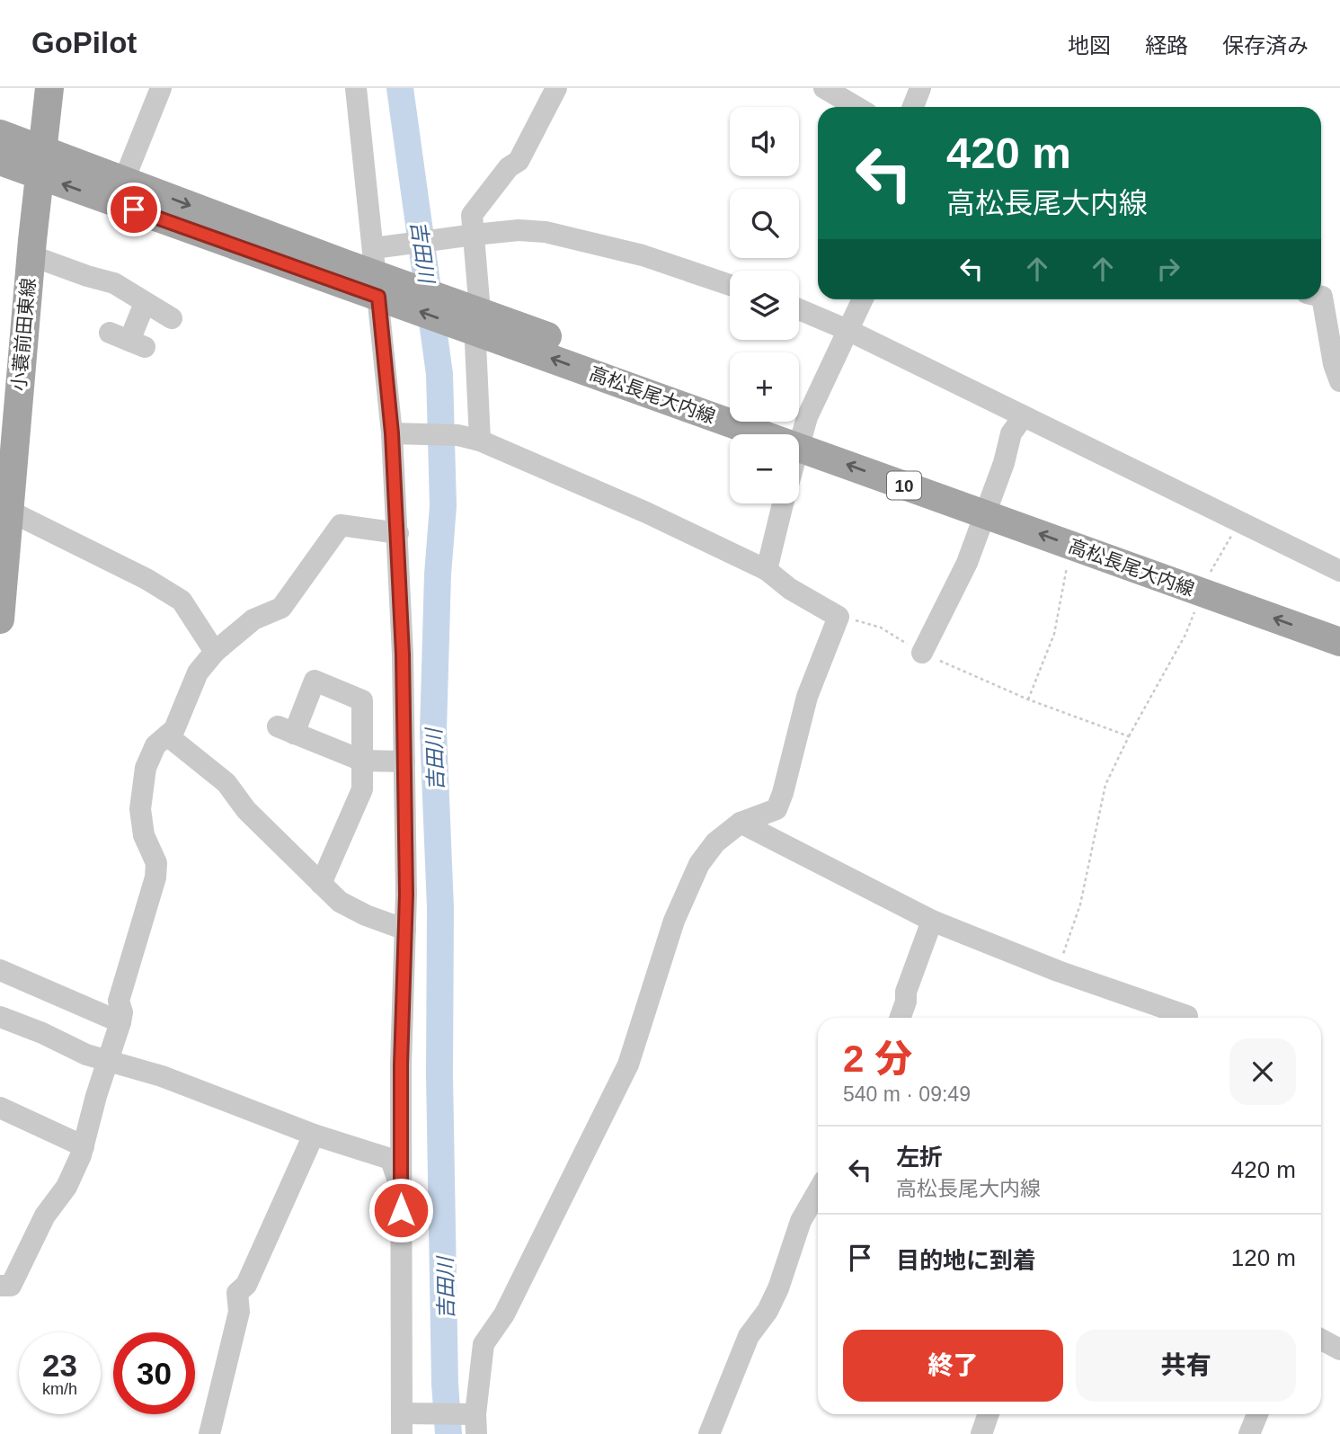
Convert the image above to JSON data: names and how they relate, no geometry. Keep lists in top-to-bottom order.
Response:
{
  "streets": {
    "main road": ["小蓑前田東線", "高松長尾大内線", "10"]
  },
  "crossings": [
    ["小蓑前田東線", "高松長尾大内線"]
  ],
  "water": ["吉田川"],
  "page": {
    "header": "GoPilot",
    "nav": ["地図", "経路", "保存済み"],
    "map_buttons": ["+", "−"],
    "turn": ["420 m", "高松長尾大内線"],
    "heading": ["2 分", "540 m · 09:49"],
    "list": [
      {
        "name": "左折",
        "note": "高松長尾大内線",
        "value": "420 m"
      },
      {
        "name": "目的地に到着",
        "value": "120 m"
      }
    ],
    "buttons": ["終了", "共有"],
    "speed": "23 km/h",
    "limit": "30"
  }
}
